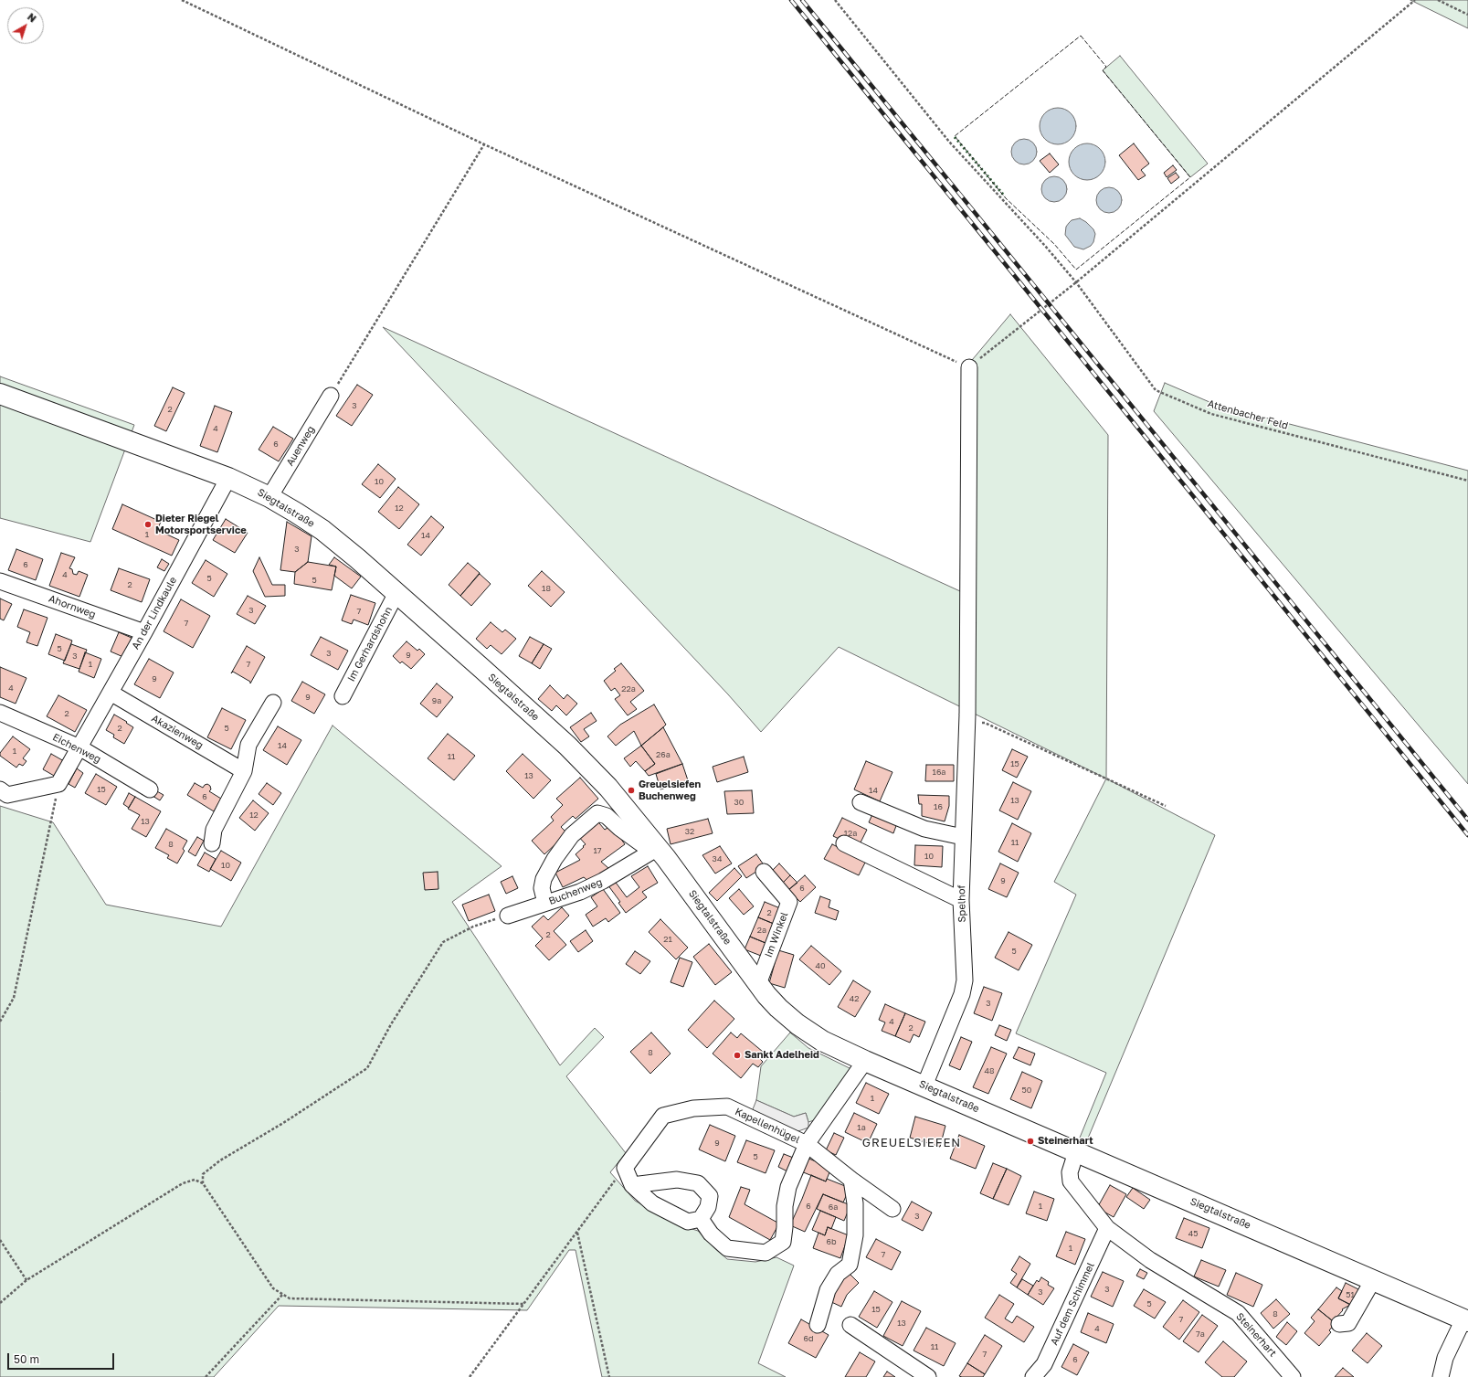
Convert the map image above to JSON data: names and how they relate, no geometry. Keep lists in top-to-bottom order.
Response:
{
  "streets": {
    "main road": ["Siegtalstraße"],
    "street": [
      "Auenweg",
      "Ahornweg",
      "An der Lindkaule",
      "Im Gerhardshohn",
      "Akazienweg",
      "Eichenweg",
      "Buchenweg",
      "Spelhof",
      "Im Winkel",
      "Kapellenhügel",
      "Auf dem Schimmel",
      "Steinerhart"
    ],
    "path": ["Attenbacher Feld"]
  },
  "crossings": [
    ["Auenweg", "Siegtalstraße"],
    ["Siegtalstraße", "An der Lindkaule"],
    ["Siegtalstraße", "Im Gerhardshohn"],
    ["Siegtalstraße", "Buchenweg"],
    ["Siegtalstraße", "Spelhof"],
    ["Siegtalstraße", "Im Winkel"],
    ["Siegtalstraße", "Kapellenhügel"],
    ["Siegtalstraße", "Steinerhart"],
    ["Ahornweg", "An der Lindkaule"],
    ["An der Lindkaule", "Akazienweg"],
    ["An der Lindkaule", "Eichenweg"],
    ["Auf dem Schimmel", "Steinerhart"]
  ],
  "districts": ["GREUELSIEFEN"],
  "places": [
    "Dieter Riegel Motorsportservice",
    "Greuelsiefen Buchenweg",
    "Sankt Adelheid",
    "Steinerhart"
  ],
  "house_numbers": [
    "3",
    "2",
    "4",
    "6",
    "10",
    "12",
    "1",
    "14",
    "3",
    "6",
    "4",
    "5",
    "5",
    "2",
    "18",
    "3",
    "7",
    "7",
    "5",
    "3",
    "9",
    "3",
    "1",
    "7",
    "9",
    "4",
    "22a",
    "9",
    "9a",
    "2",
    "2",
    "5",
    "14",
    "1",
    "26a",
    "11",
    "15",
    "16a",
    "13",
    "15",
    "14",
    "6",
    "13",
    "30",
    "16",
    "12",
    "13",
    "32",
    "12a",
    "11",
    "8",
    "17",
    "10",
    "34",
    "10",
    "9",
    "6",
    "2",
    "2a",
    "2",
    "21",
    "5",
    "40",
    "42",
    "3",
    "4",
    "2",
    "8",
    "48",
    "50",
    "1",
    "1a",
    "9",
    "5",
    "6",
    "1",
    "6a",
    "3",
    "45",
    "6b",
    "1",
    "7",
    "3",
    "3",
    "51",
    "5",
    "15",
    "8",
    "7",
    "13",
    "4",
    "7a",
    "6d",
    "11",
    "7",
    "6"
  ],
  "scale_bar": "50 m",
  "north": "top right"
}
